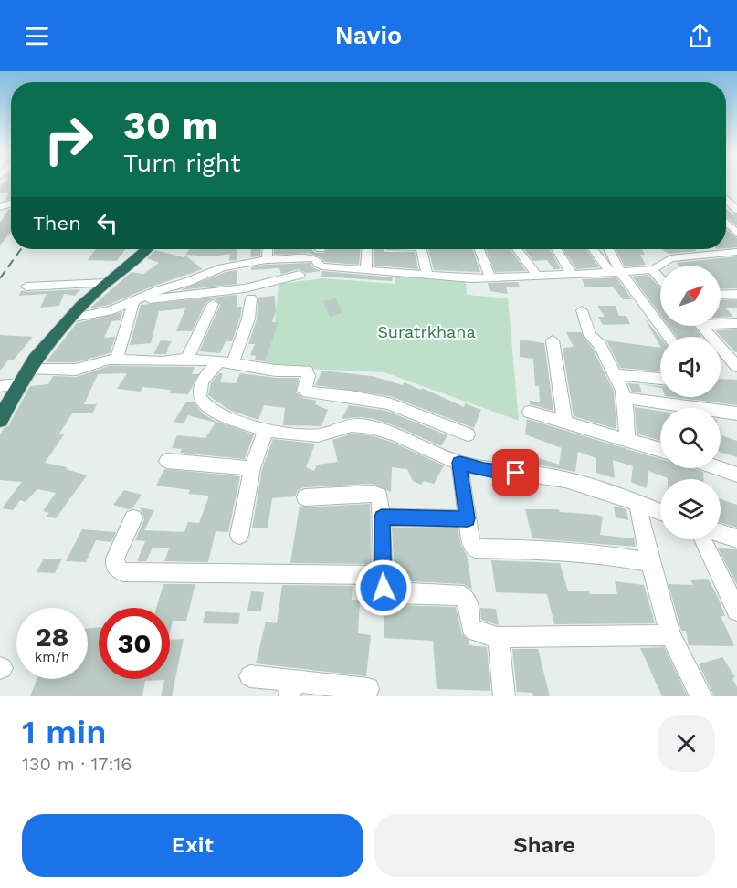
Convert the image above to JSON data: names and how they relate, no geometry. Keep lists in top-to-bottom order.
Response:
{
  "parks": ["Suratrkhana"],
  "north": "top right",
  "page": {
    "header": "Navio",
    "turn": ["30 m", "Turn right"],
    "then": "Then",
    "speed": "28 km/h",
    "limit": "30",
    "heading": ["1 min", "130 m · 17:16"],
    "buttons": ["Exit", "Share"]
  }
}
